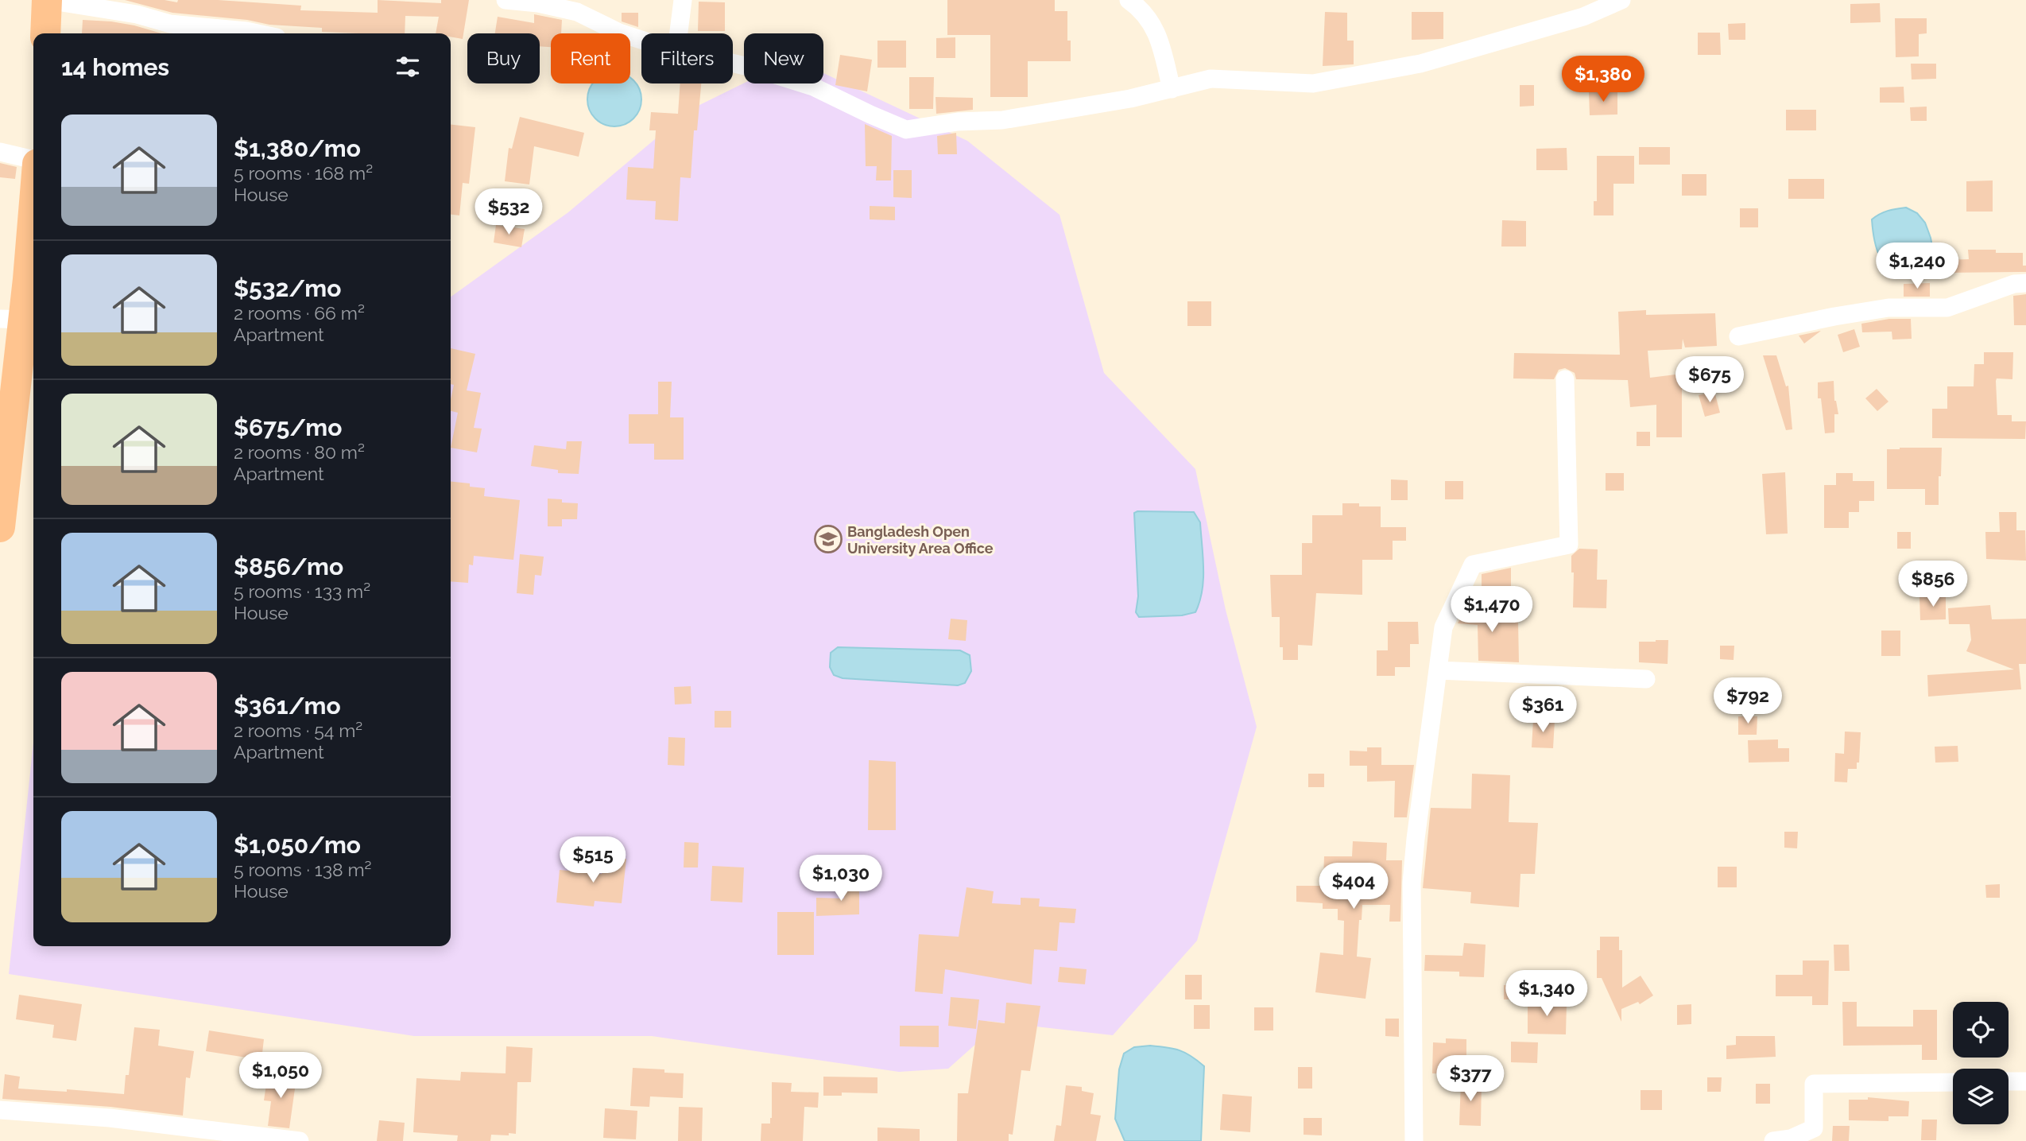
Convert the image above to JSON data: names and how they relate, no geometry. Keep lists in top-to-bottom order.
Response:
{
  "places": {
    "school or university": ["Bangladesh Open University Area Office"]
  },
  "page": {
    "chip": [
      "Buy",
      "Rent",
      "Filters",
      "New"
    ],
    "heading": "14 homes",
    "price": [
      "$1,380",
      "$532",
      "$1,240",
      "$675",
      "$856",
      "$1,470",
      "$792",
      "$361",
      "$515",
      "$1,030",
      "$404",
      "$1,340",
      "$1,050",
      "$377"
    ],
    "list": [
      {
        "name": "$1,380/mo",
        "note": "5 rooms · 168 m² · House"
      },
      {
        "name": "$532/mo",
        "note": "2 rooms · 66 m² · Apartment"
      },
      {
        "name": "$675/mo",
        "note": "2 rooms · 80 m² · Apartment"
      },
      {
        "name": "$856/mo",
        "note": "5 rooms · 133 m² · House"
      },
      {
        "name": "$361/mo",
        "note": "2 rooms · 54 m² · Apartment"
      },
      {
        "name": "$1,050/mo",
        "note": "5 rooms · 138 m² · House"
      }
    ]
  }
}
